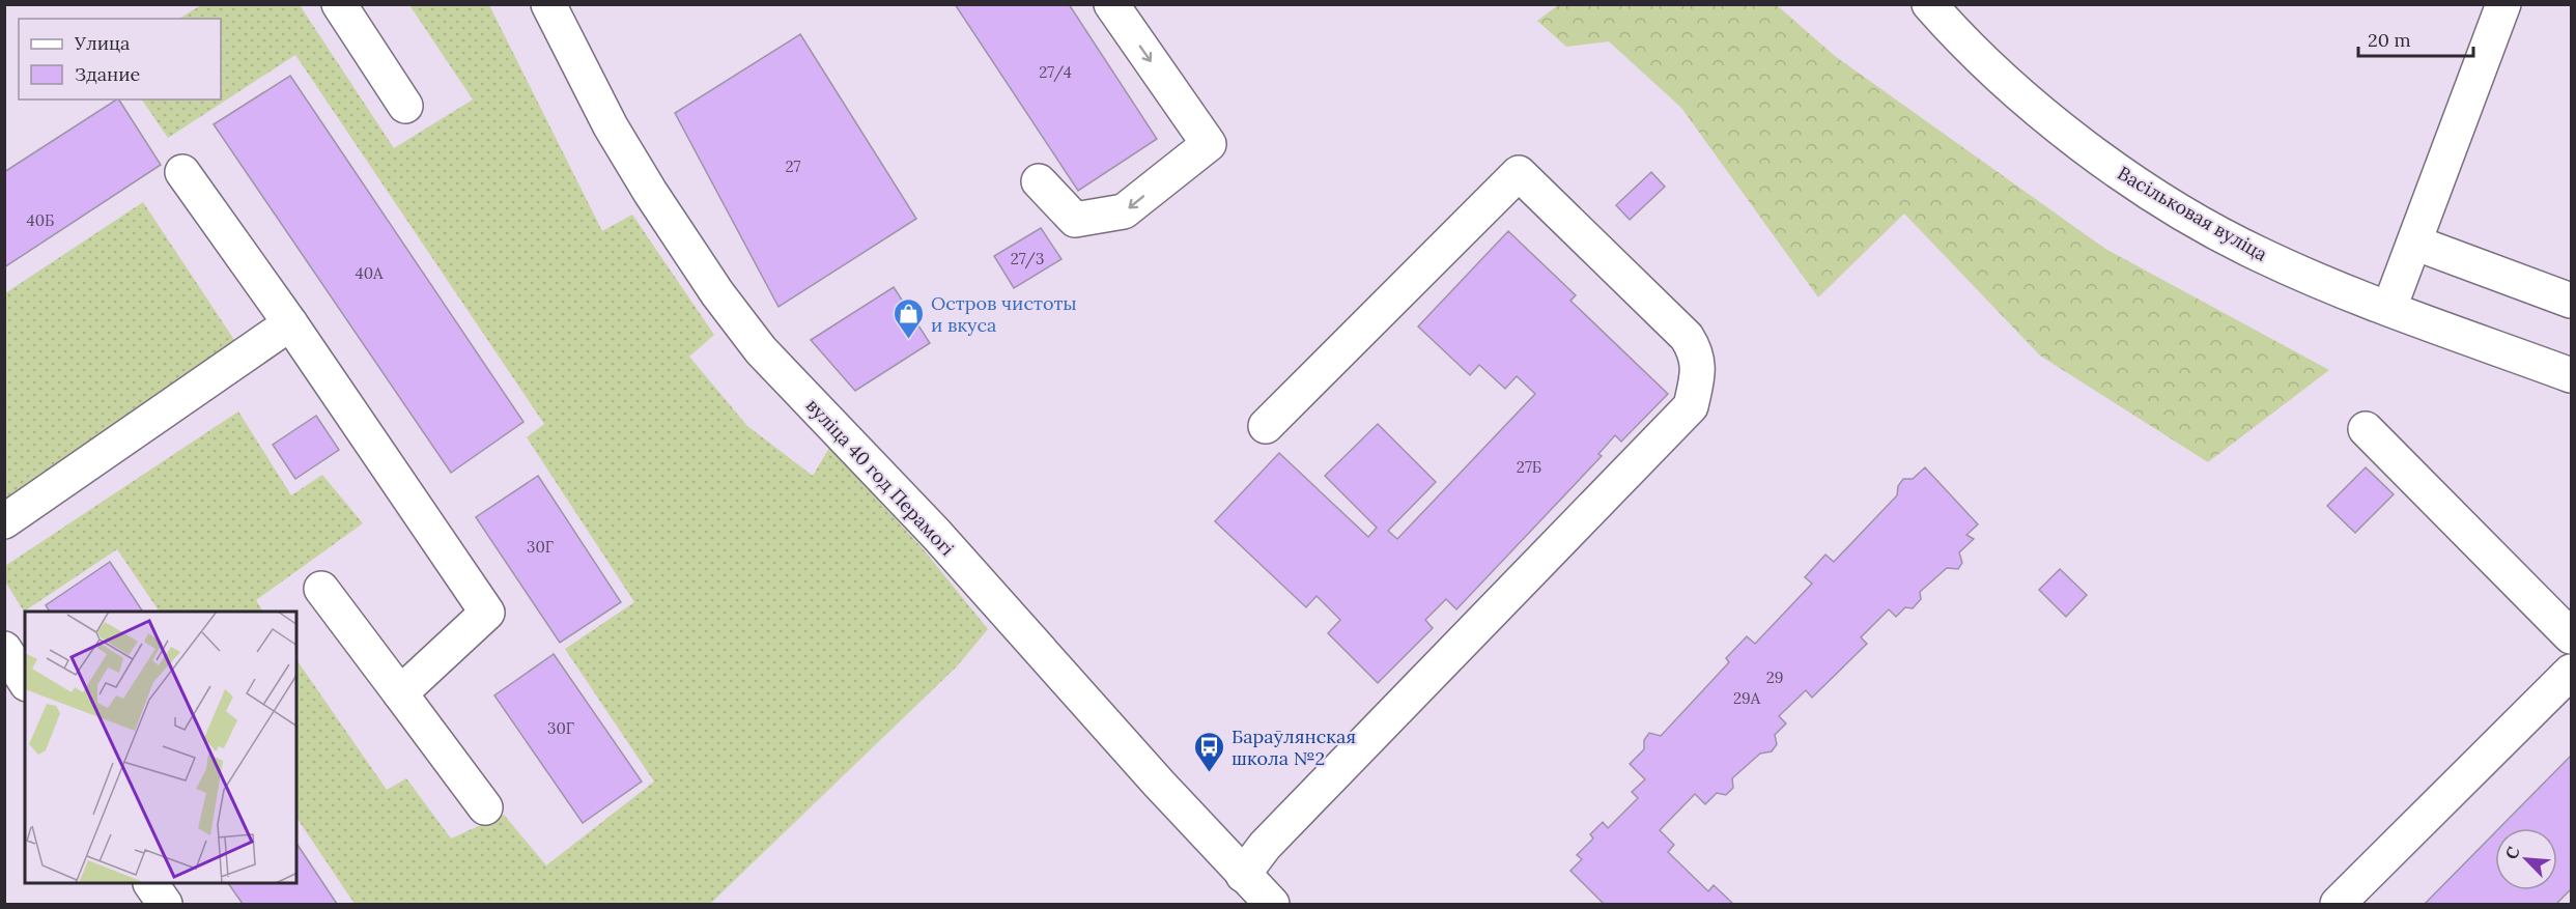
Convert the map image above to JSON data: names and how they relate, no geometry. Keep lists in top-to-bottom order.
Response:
{
  "streets": {
    "street": ["Васільковая вуліца", "вуліца 40 год Перамогі"]
  },
  "places": {
    "shop": ["Остров чистоты и вкуса"],
    "bus stop": ["Бараўлянская школа №2"]
  },
  "house_numbers": [
    "27/4",
    "27",
    "40Б",
    "27/3",
    "40А",
    "27Б",
    "30Г",
    "29",
    "29А",
    "30Г"
  ],
  "legend": ["Улица", "Здание"],
  "scale_bar": "20 m",
  "north": "top left"
}
